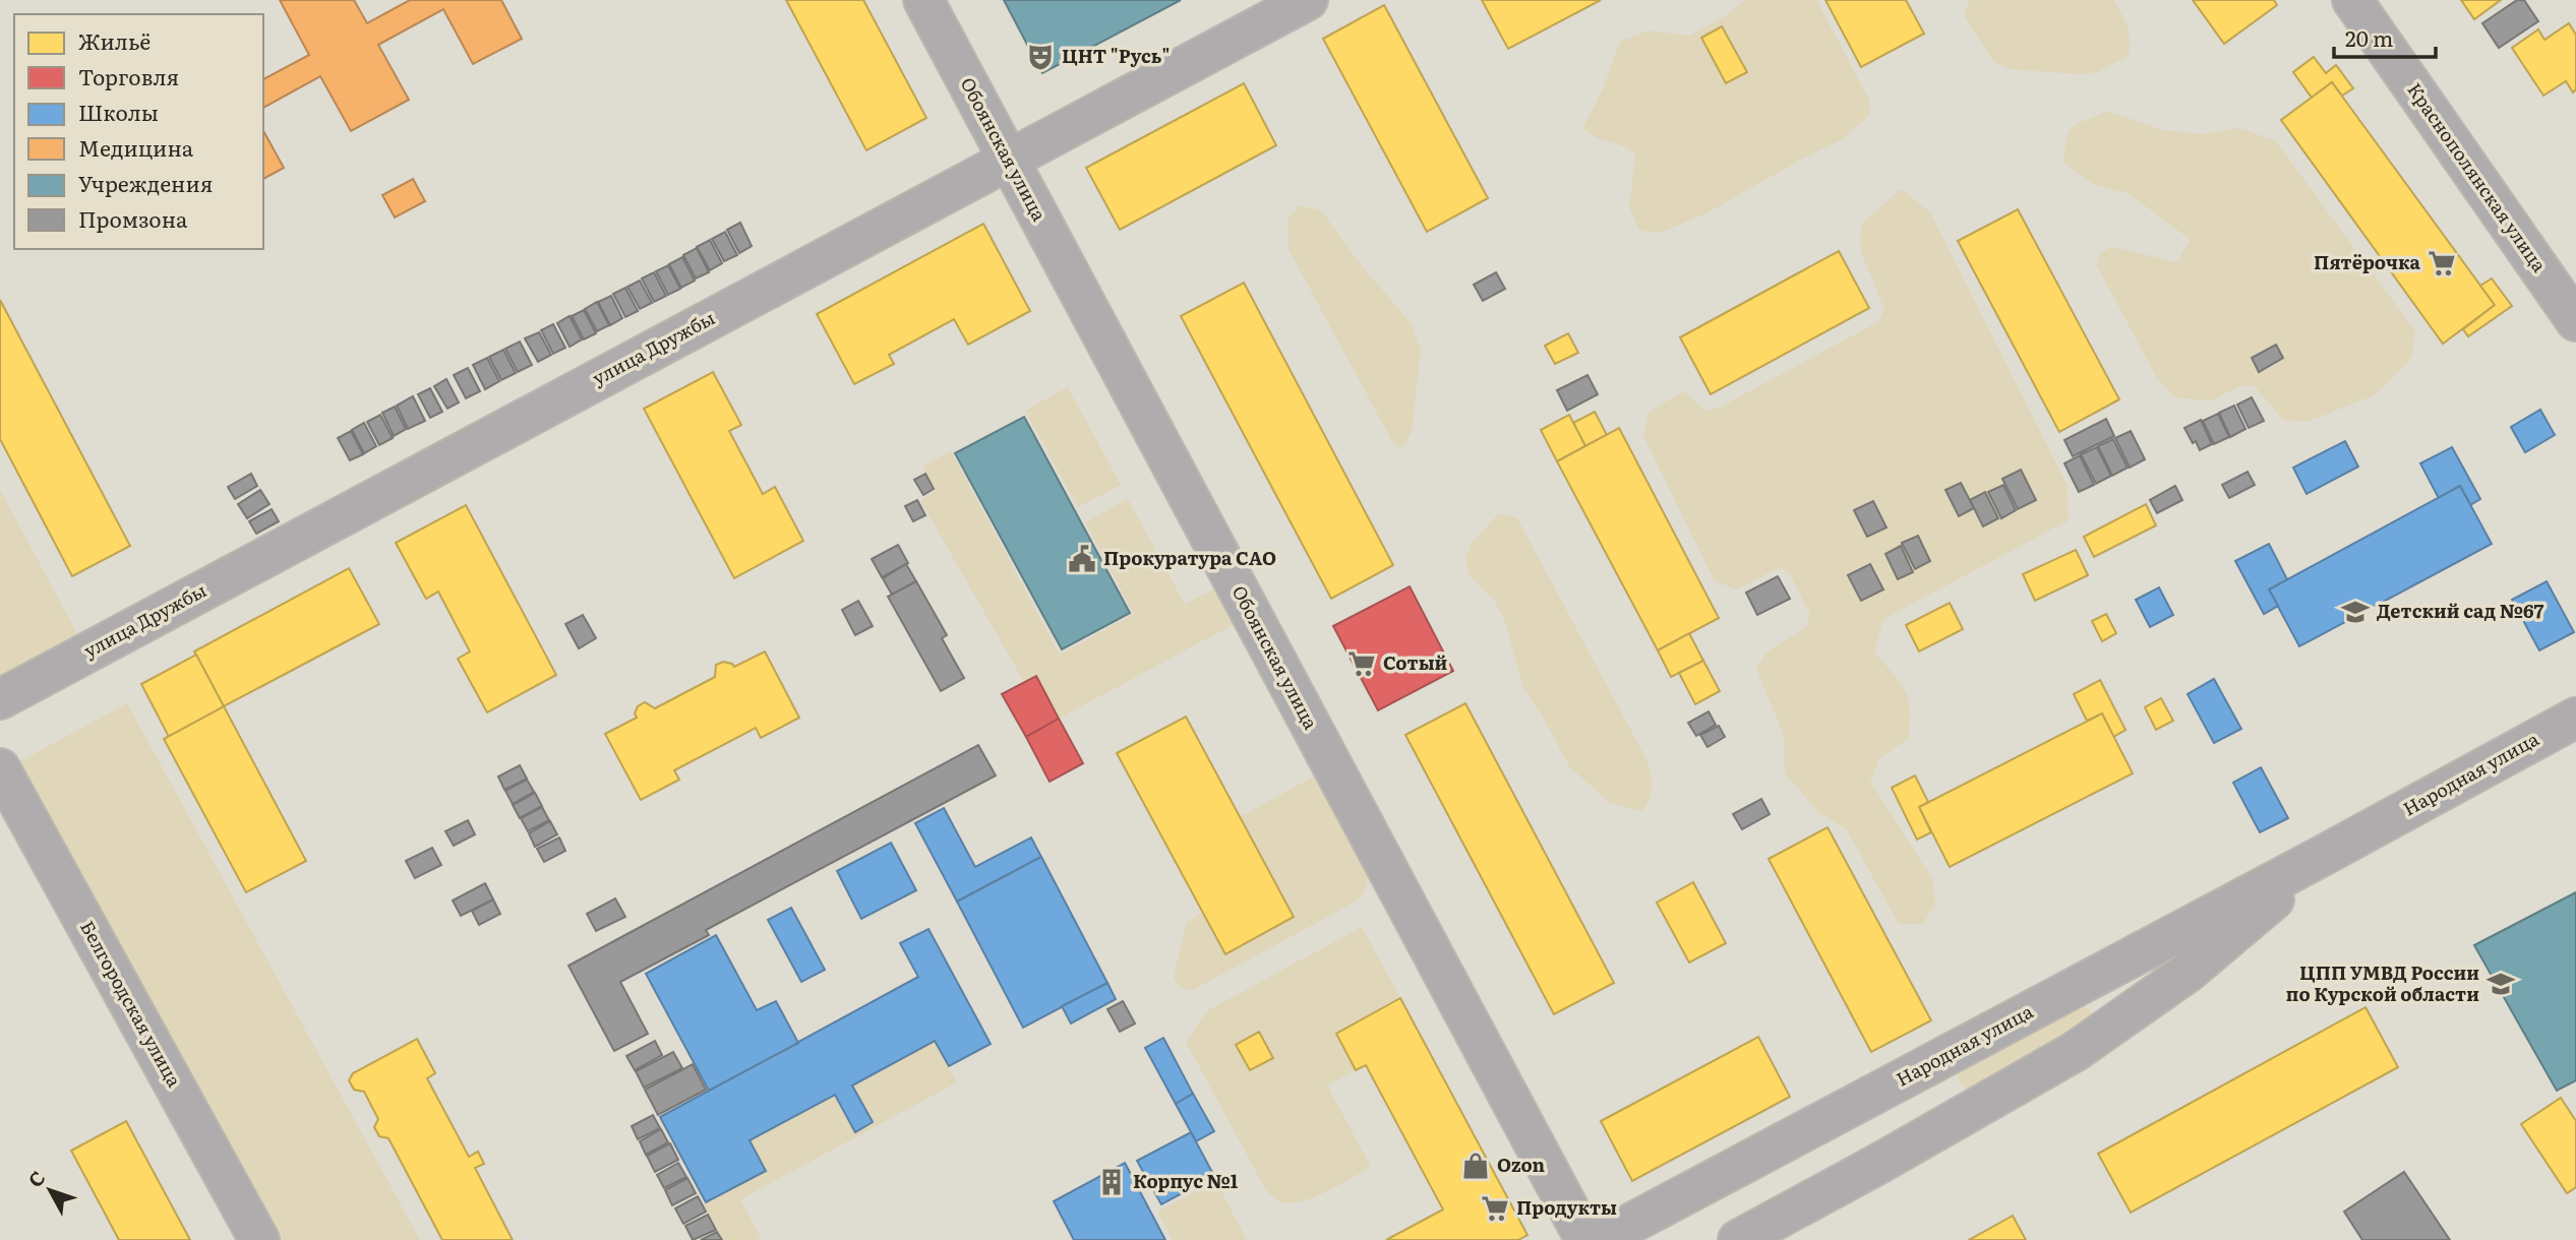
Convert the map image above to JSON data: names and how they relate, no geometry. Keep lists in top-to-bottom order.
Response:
{
  "streets": {
    "street": [
      "Обоянская улица",
      "Краснополянская улица",
      "улица Дружбы",
      "Народная улица",
      "Белгородская улица"
    ]
  },
  "crossings": [
    ["Обоянская улица", "улица Дружбы"]
  ],
  "places": {
    "theatre": ["ЦНТ \"Русь\""],
    "supermarket": ["Пятёрочка", "Сотый", "Продукты"],
    "public building": ["Прокуратура САО"],
    "school or university": ["Детский сад №67", "ЦПП УМВД России по Курской области"],
    "shop": ["Ozon"],
    "building": ["Корпус №1"]
  },
  "legend": [
    "Жильё",
    "Торговля",
    "Школы",
    "Медицина",
    "Учреждения",
    "Промзона"
  ],
  "scale_bar": "20 m",
  "north": "top left"
}
